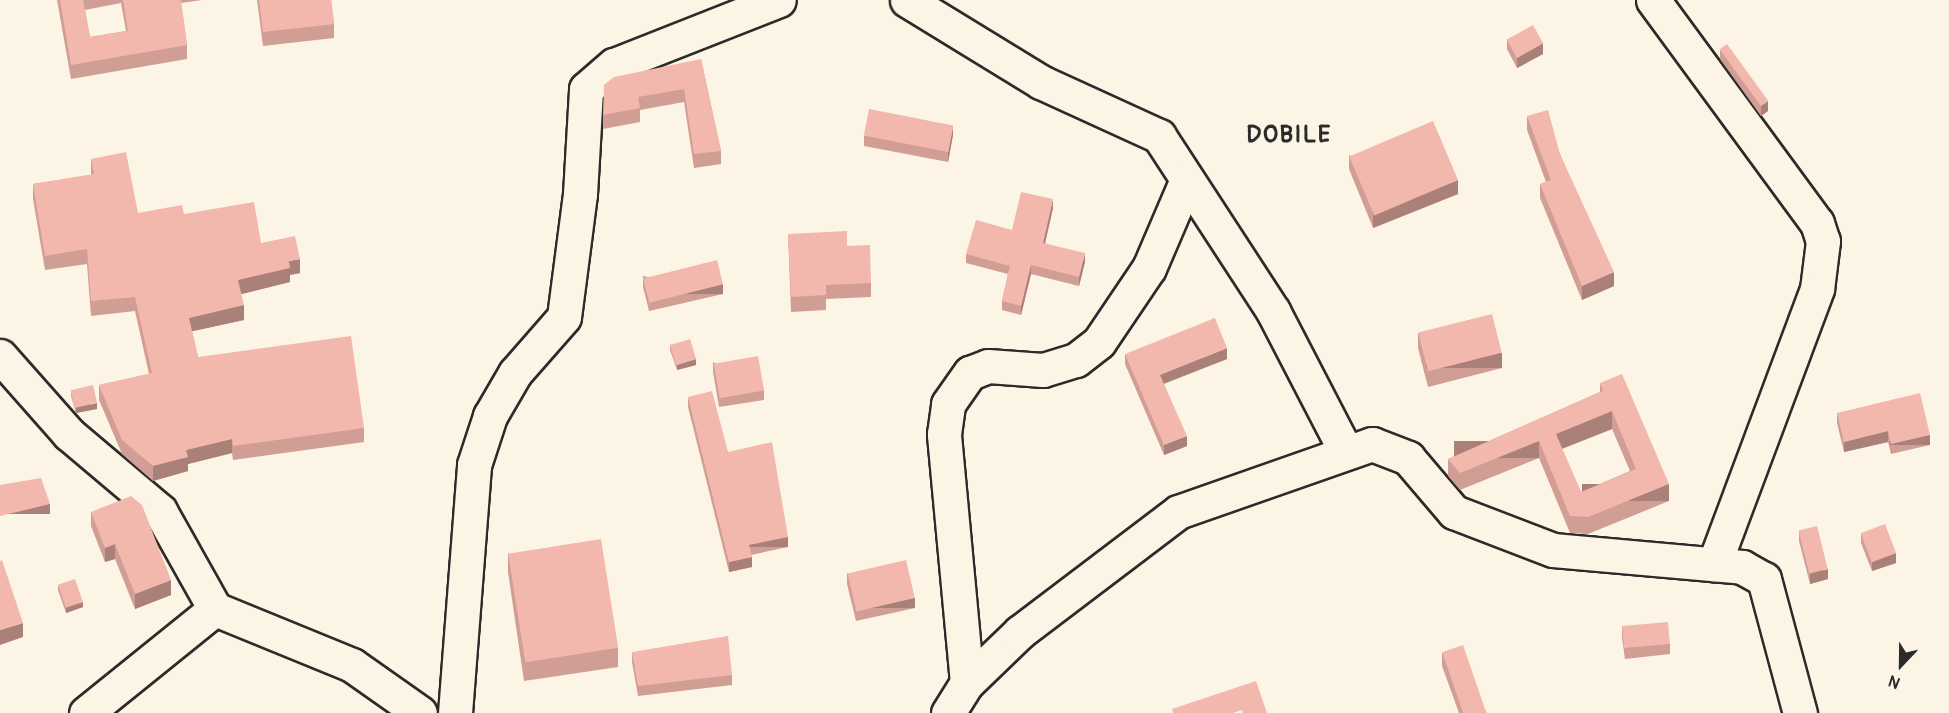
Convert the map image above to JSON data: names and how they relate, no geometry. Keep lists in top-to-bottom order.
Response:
{
  "districts": ["DOBILE"],
  "north": "bottom"
}
